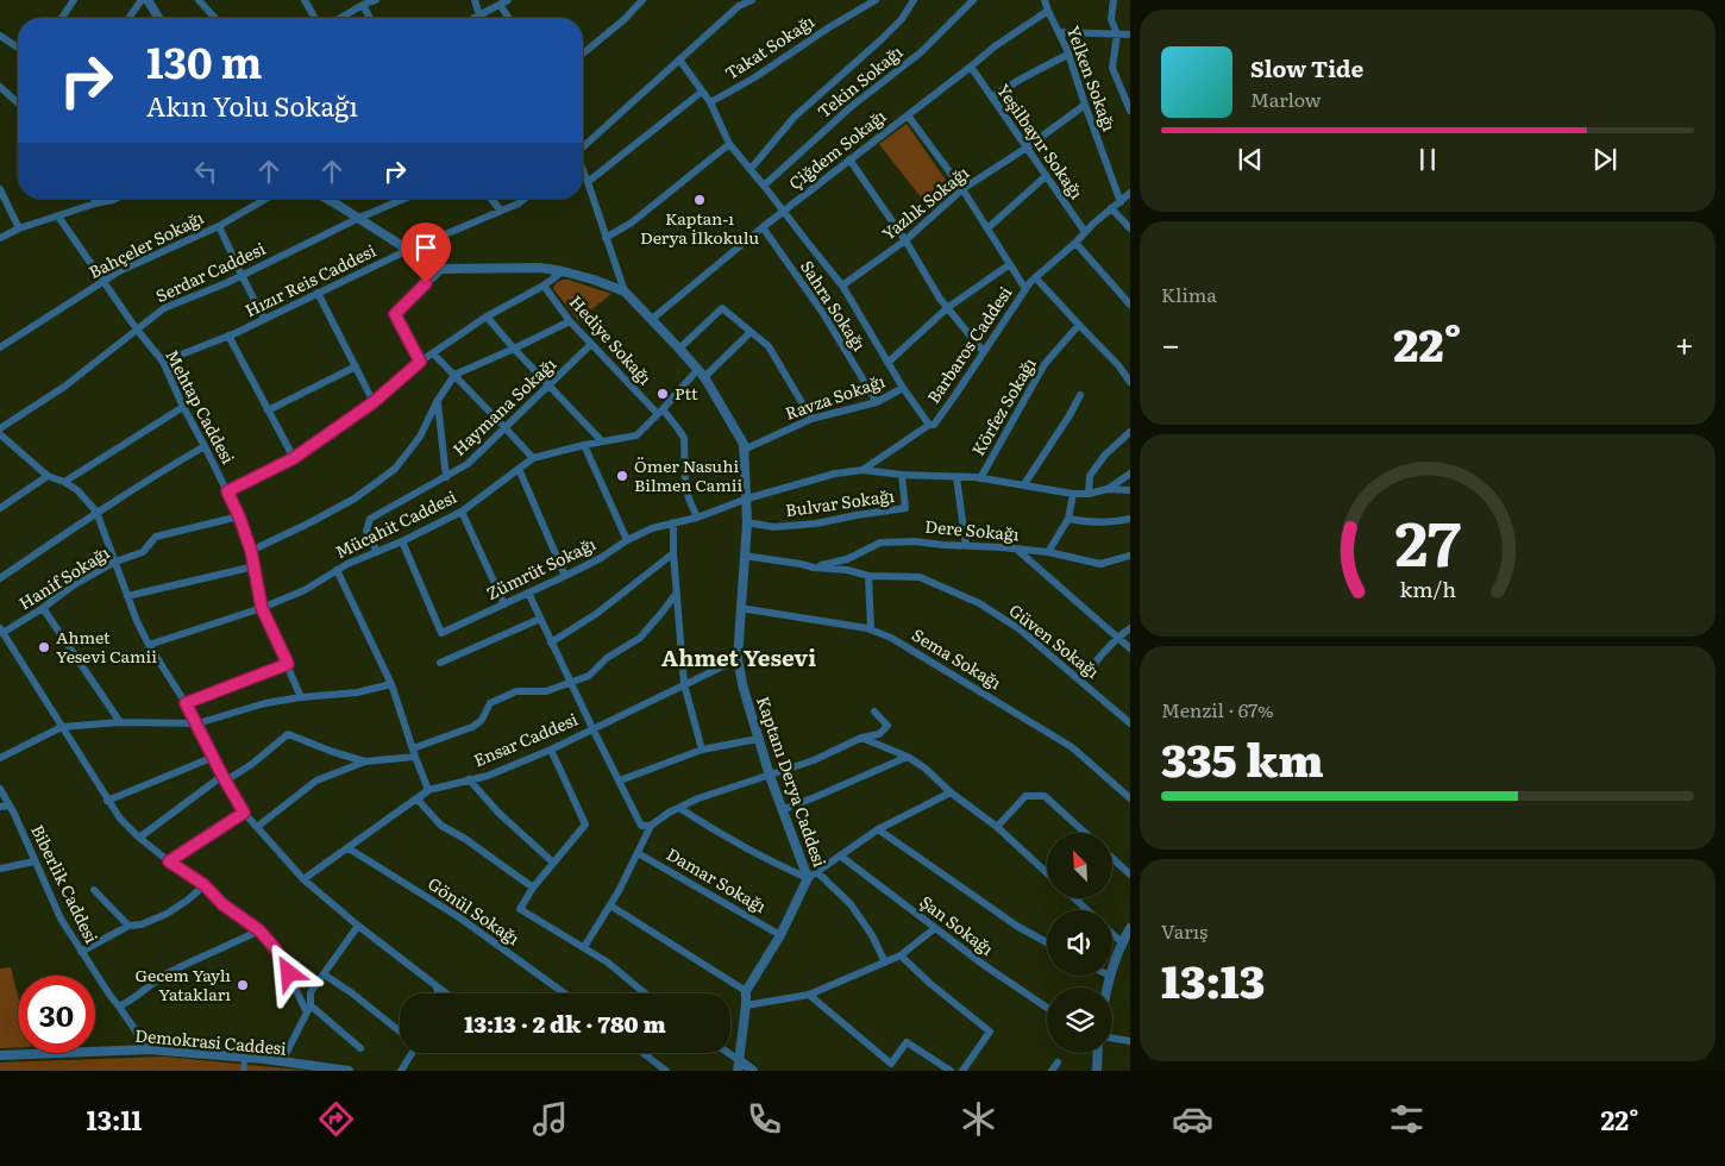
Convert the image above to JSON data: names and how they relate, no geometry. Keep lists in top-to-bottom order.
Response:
{
  "streets": {
    "street": [
      "Takat Sokağı",
      "Yelken Sokağı",
      "Tekin Sokağı",
      "Yeşilbayır Sokağı",
      "Çiğdem Sokağı",
      "Yazlık Sokağı",
      "Bahçeler Sokağı",
      "Serdar Caddesi",
      "Hızır Reis Caddesi",
      "Sahra Sokağı",
      "Hediye Sokağı",
      "Barbaros Caddesi",
      "Ravza Sokağı",
      "Mehtap Caddesi",
      "Haymana Sokağı",
      "Körfez Sokağı",
      "Bulvar Sokağı",
      "Mücahit Caddesi",
      "Dere Sokağı",
      "Zümrüt Sokağı",
      "Hanif Sokağı",
      "Güven Sokağı",
      "Sema Sokağı",
      "Ensar Caddesi",
      "Kaptanı Derya Caddesi",
      "Damar Sokağı",
      "Biberlik Caddesi",
      "Gönül Sokağı",
      "Şan Sokağı",
      "Demokrasi Caddesi"
    ]
  },
  "crossings": [
    ["Yelken Sokağı", "Çiğdem Sokağı"],
    ["Yelken Sokağı", "Yazlık Sokağı"],
    ["Yelken Sokağı", "Barbaros Caddesi"],
    ["Yeşilbayır Sokağı", "Çiğdem Sokağı"],
    ["Yeşilbayır Sokağı", "Yazlık Sokağı"],
    ["Yeşilbayır Sokağı", "Barbaros Caddesi"],
    ["Çiğdem Sokağı", "Sahra Sokağı"],
    ["Çiğdem Sokağı", "Kaptanı Derya Caddesi"],
    ["Bahçeler Sokağı", "Mehtap Caddesi"],
    ["Serdar Caddesi", "Mehtap Caddesi"],
    ["Hızır Reis Caddesi", "Mehtap Caddesi"],
    ["Sahra Sokağı", "Ravza Sokağı"],
    ["Hediye Sokağı", "Haymana Sokağı"],
    ["Hediye Sokağı", "Mücahit Caddesi"],
    ["Hediye Sokağı", "Zümrüt Sokağı"],
    ["Barbaros Caddesi", "Zümrüt Sokağı"],
    ["Barbaros Caddesi", "Kaptanı Derya Caddesi"],
    ["Ravza Sokağı", "Kaptanı Derya Caddesi"],
    ["Mehtap Caddesi", "Mücahit Caddesi"],
    ["Mehtap Caddesi", "Hanif Sokağı"],
    ["Haymana Sokağı", "Mücahit Caddesi"],
    ["Bulvar Sokağı", "Kaptanı Derya Caddesi"],
    ["Mücahit Caddesi", "Zümrüt Sokağı"],
    ["Mücahit Caddesi", "Kaptanı Derya Caddesi"],
    ["Dere Sokağı", "Güven Sokağı"],
    ["Zümrüt Sokağı", "Kaptanı Derya Caddesi"],
    ["Güven Sokağı", "Kaptanı Derya Caddesi"],
    ["Sema Sokağı", "Kaptanı Derya Caddesi"],
    ["Ensar Caddesi", "Kaptanı Derya Caddesi"],
    ["Ensar Caddesi", "Gönül Sokağı"],
    ["Kaptanı Derya Caddesi", "Damar Sokağı"],
    ["Biberlik Caddesi", "Demokrasi Caddesi"]
  ],
  "districts": ["Ahmet Yesevi"],
  "places": [
    "Kaptan-ı Derya İlkokulu",
    "Ptt",
    "Ömer Nasuhi Bilmen Camii",
    "Ahmet Yesevi Camii",
    "Gecem Yaylı Yatakları"
  ],
  "north": "top left",
  "page": {
    "turn": ["130 m", "Akın Yolu Sokağı"],
    "song": ["Slow Tide", "Marlow"],
    "tile": [
      "Klima",
      ["Menzil · 67%", "335 km"],
      ["Varış", "13:13"]
    ],
    "heat": ["−", "22°", "+"],
    "limit": "30",
    "trip": "13:13 · 2 dk · 780 m",
    "tabs": ["13:11", "22°"],
    "gauge": ["27", "km/h"]
  }
}
